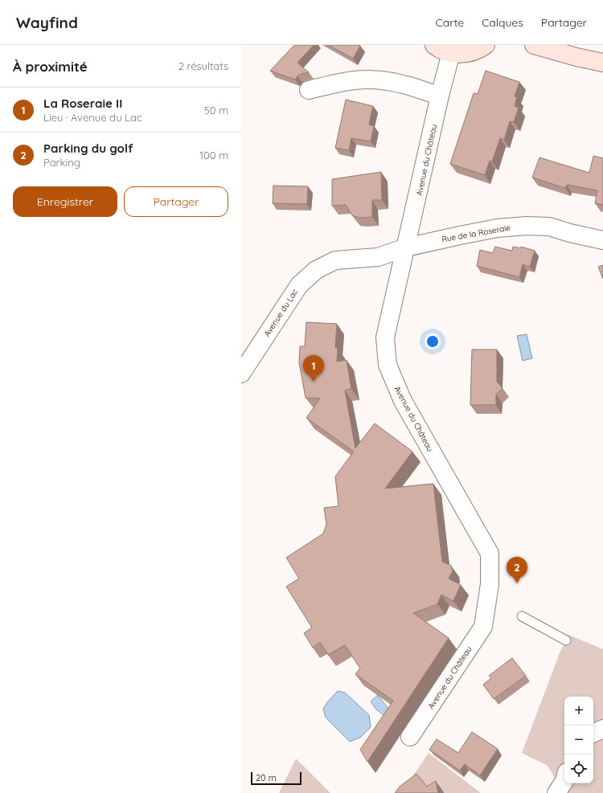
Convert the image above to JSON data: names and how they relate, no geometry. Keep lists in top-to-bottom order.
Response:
{
  "streets": {
    "street": ["Avenue du Château", "Rue de la Roseraie", "Avenue du Lac"]
  },
  "crossings": [
    ["Avenue du Château", "Rue de la Roseraie"],
    ["Avenue du Château", "Avenue du Lac"],
    ["Rue de la Roseraie", "Avenue du Lac"]
  ],
  "scale_bar": "20 m",
  "page": {
    "header": "Wayfind",
    "nav": ["Carte", "Calques", "Partager"],
    "heading": ["À proximité", "2 résultats"],
    "list": [
      {
        "mark": "1",
        "name": "La Roseraie II",
        "note": "Lieu · Avenue du Lac",
        "value": "50 m"
      },
      {
        "mark": "2",
        "name": "Parking du golf",
        "note": "Parking",
        "value": "100 m"
      }
    ],
    "buttons": ["Enregistrer", "Partager"],
    "pins": ["1", "2"],
    "map_buttons": ["+", "−"],
    "scale": "20 m"
  }
}
